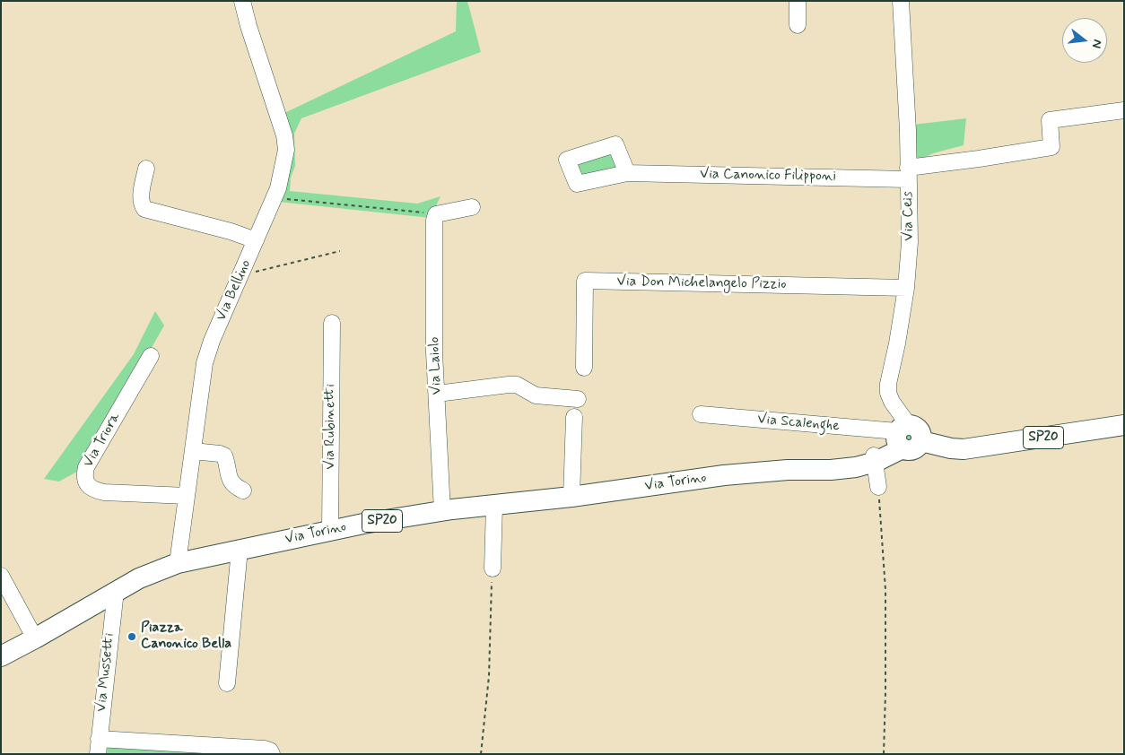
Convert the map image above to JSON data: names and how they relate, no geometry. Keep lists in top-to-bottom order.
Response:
{
  "streets": {
    "main road": ["SP20", "Via Torino"],
    "street": [
      "Via Canonico Filipponi",
      "Via Ceis",
      "Via Don Michelangelo Pizzio",
      "Via Bellino",
      "Via Laiolo",
      "Via Scalenghe",
      "Via Rubinetti",
      "Via Triora",
      "Via Mussetti"
    ]
  },
  "crossings": [
    ["Via Canonico Filipponi", "Via Ceis"],
    ["Via Ceis", "Via Don Michelangelo Pizzio"],
    ["Via Ceis", "Via Scalenghe"],
    ["Via Ceis", "SP20"],
    ["Via Ceis", "Via Torino"],
    ["Via Bellino", "Via Triora"],
    ["Via Bellino", "Via Torino"],
    ["Via Laiolo", "Via Torino"],
    ["Via Scalenghe", "SP20"],
    ["Via Scalenghe", "Via Torino"],
    ["Via Rubinetti", "Via Torino"],
    ["SP20", "Via Torino"],
    ["Via Torino", "Via Mussetti"]
  ],
  "places": ["Piazza Canonico Bella"],
  "north": "right"
}
